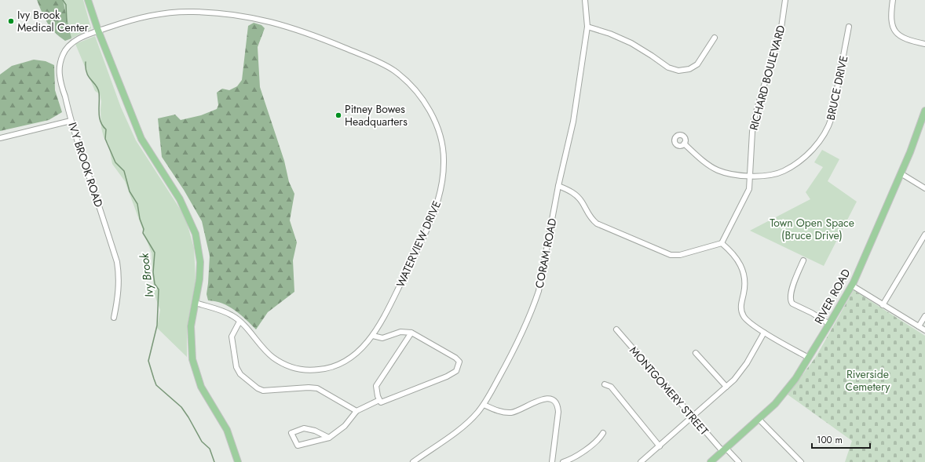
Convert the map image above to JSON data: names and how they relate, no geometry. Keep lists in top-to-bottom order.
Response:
{
  "streets": {
    "main road": ["RIVER ROAD"],
    "street": [
      "RICHARD BOULEVARD",
      "BRUCE DRIVE",
      "IVY BROOK ROAD",
      "WATERVIEW DRIVE",
      "CORAM ROAD",
      "MONTGOMERY STREET"
    ]
  },
  "crossings": [
    ["RICHARD BOULEVARD", "BRUCE DRIVE"],
    ["IVY BROOK ROAD", "WATERVIEW DRIVE"],
    ["RIVER ROAD", "MONTGOMERY STREET"]
  ],
  "water": ["Ivy Brook"],
  "parks": ["Town Open Space (Bruce Drive)", "Riverside Cemetery"],
  "places": ["Ivy Brook Medical Center", "Pitney Bowes Headquarters"],
  "scale_bar": "100 m"
}
